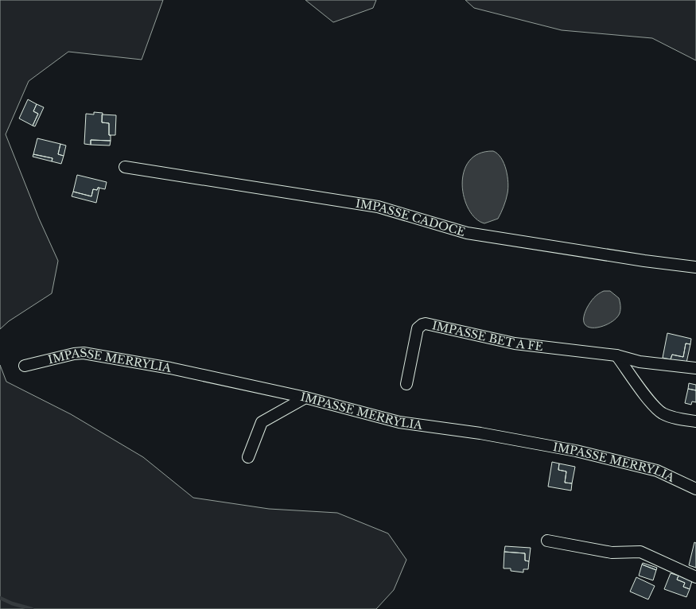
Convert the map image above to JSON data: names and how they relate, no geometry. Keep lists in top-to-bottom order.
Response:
{
  "streets": {
    "street": ["IMPASSE CADOCE", "IMPASSE BET A FE", "IMPASSE MERRYLIA"]
  }
}
